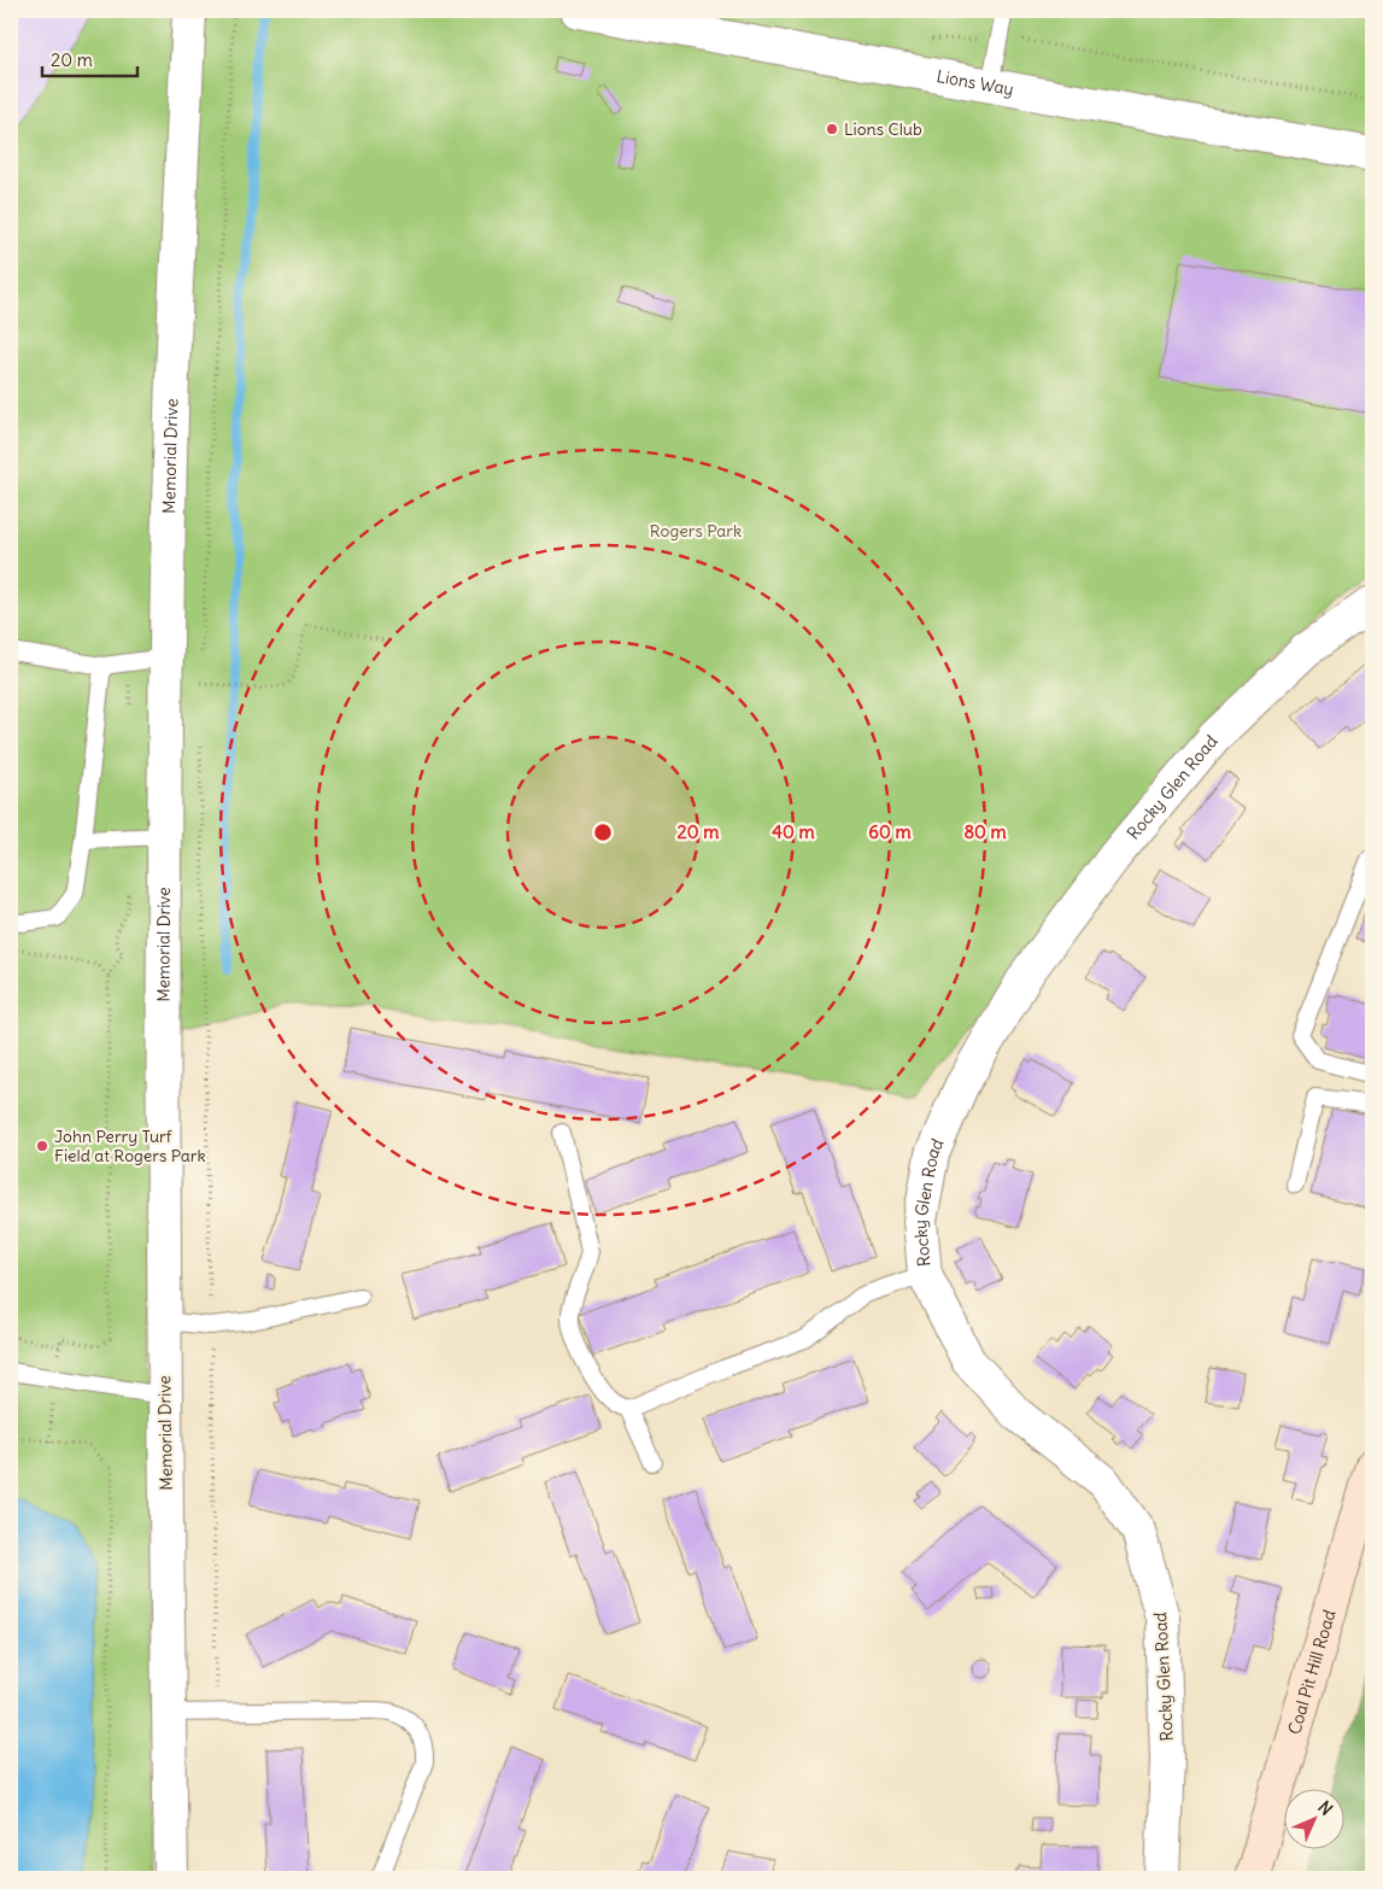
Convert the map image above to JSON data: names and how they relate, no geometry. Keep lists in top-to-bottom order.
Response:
{
  "streets": {
    "street": [
      "Lions Way",
      "Memorial Drive",
      "Rocky Glen Road",
      "Coal Pit Hill Road"
    ]
  },
  "parks": ["Rogers Park"],
  "places": ["Lions Club", "John Perry Turf Field at Rogers Park"],
  "scale_bar": "20 m",
  "north": "top right",
  "rings": [
    "20 m",
    "40 m",
    "60 m",
    "80 m"
  ]
}
